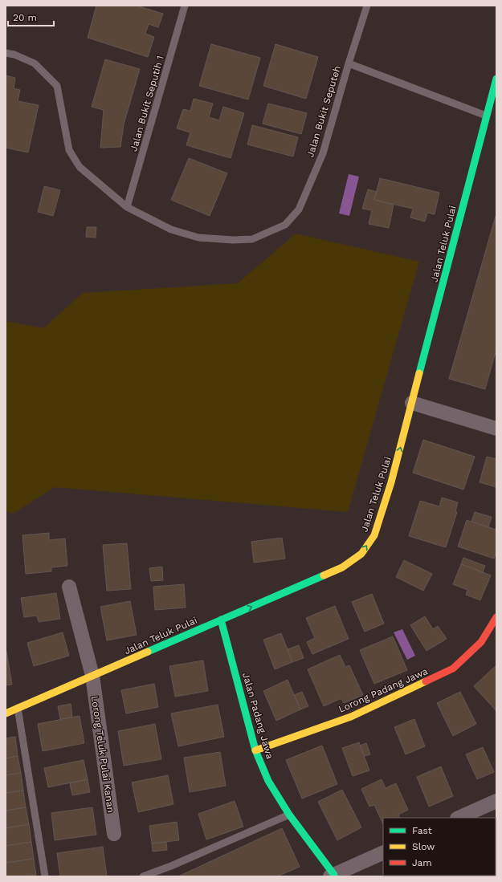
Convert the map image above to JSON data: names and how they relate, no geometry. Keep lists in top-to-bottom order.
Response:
{
  "streets": {
    "street": [
      "Jalan Teluk Pulai",
      "Lorong Padang Jawa",
      "Jalan Padang Jawa",
      "Lorong Teluk Pulai Kanan"
    ],
    "lane": ["Jalan Bukit Seputih 1", "Jalan Bukit Seputeh"]
  },
  "crossings": [
    ["Jalan Bukit Seputih 1", "Jalan Bukit Seputeh"],
    ["Jalan Teluk Pulai", "Jalan Padang Jawa"],
    ["Jalan Teluk Pulai", "Lorong Teluk Pulai Kanan"],
    ["Lorong Padang Jawa", "Jalan Padang Jawa"]
  ],
  "legend": ["Fast", "Slow", "Jam"],
  "scale_bar": "20 m"
}
